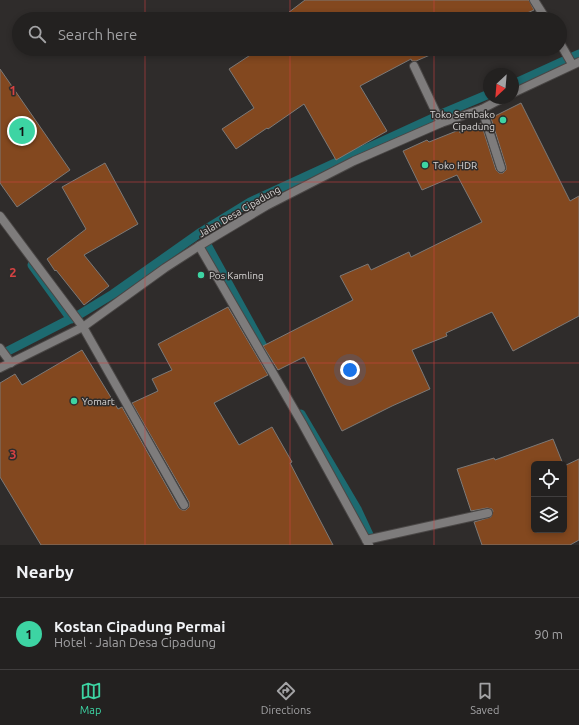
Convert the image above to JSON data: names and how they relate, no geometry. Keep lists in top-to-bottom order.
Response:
{
  "streets": {
    "street": ["Jalan Desa Cipadung"]
  },
  "places": [
    "Toko Sembako Cipadung",
    "Toko HDR",
    "Pos Kamling",
    "Yomart"
  ],
  "north": "bottom left",
  "page": {
    "search": "Search here",
    "pins": "1",
    "heading": "Nearby",
    "list": [
      {
        "mark": "1",
        "name": "Kostan Cipadung Permai",
        "note": "Hotel · Jalan Desa Cipadung",
        "value": "90 m"
      }
    ],
    "nav": ["Map", "Directions", "Saved"]
  },
  "grid": {
    "rows": ["1", "2", "3"]
  }
}
